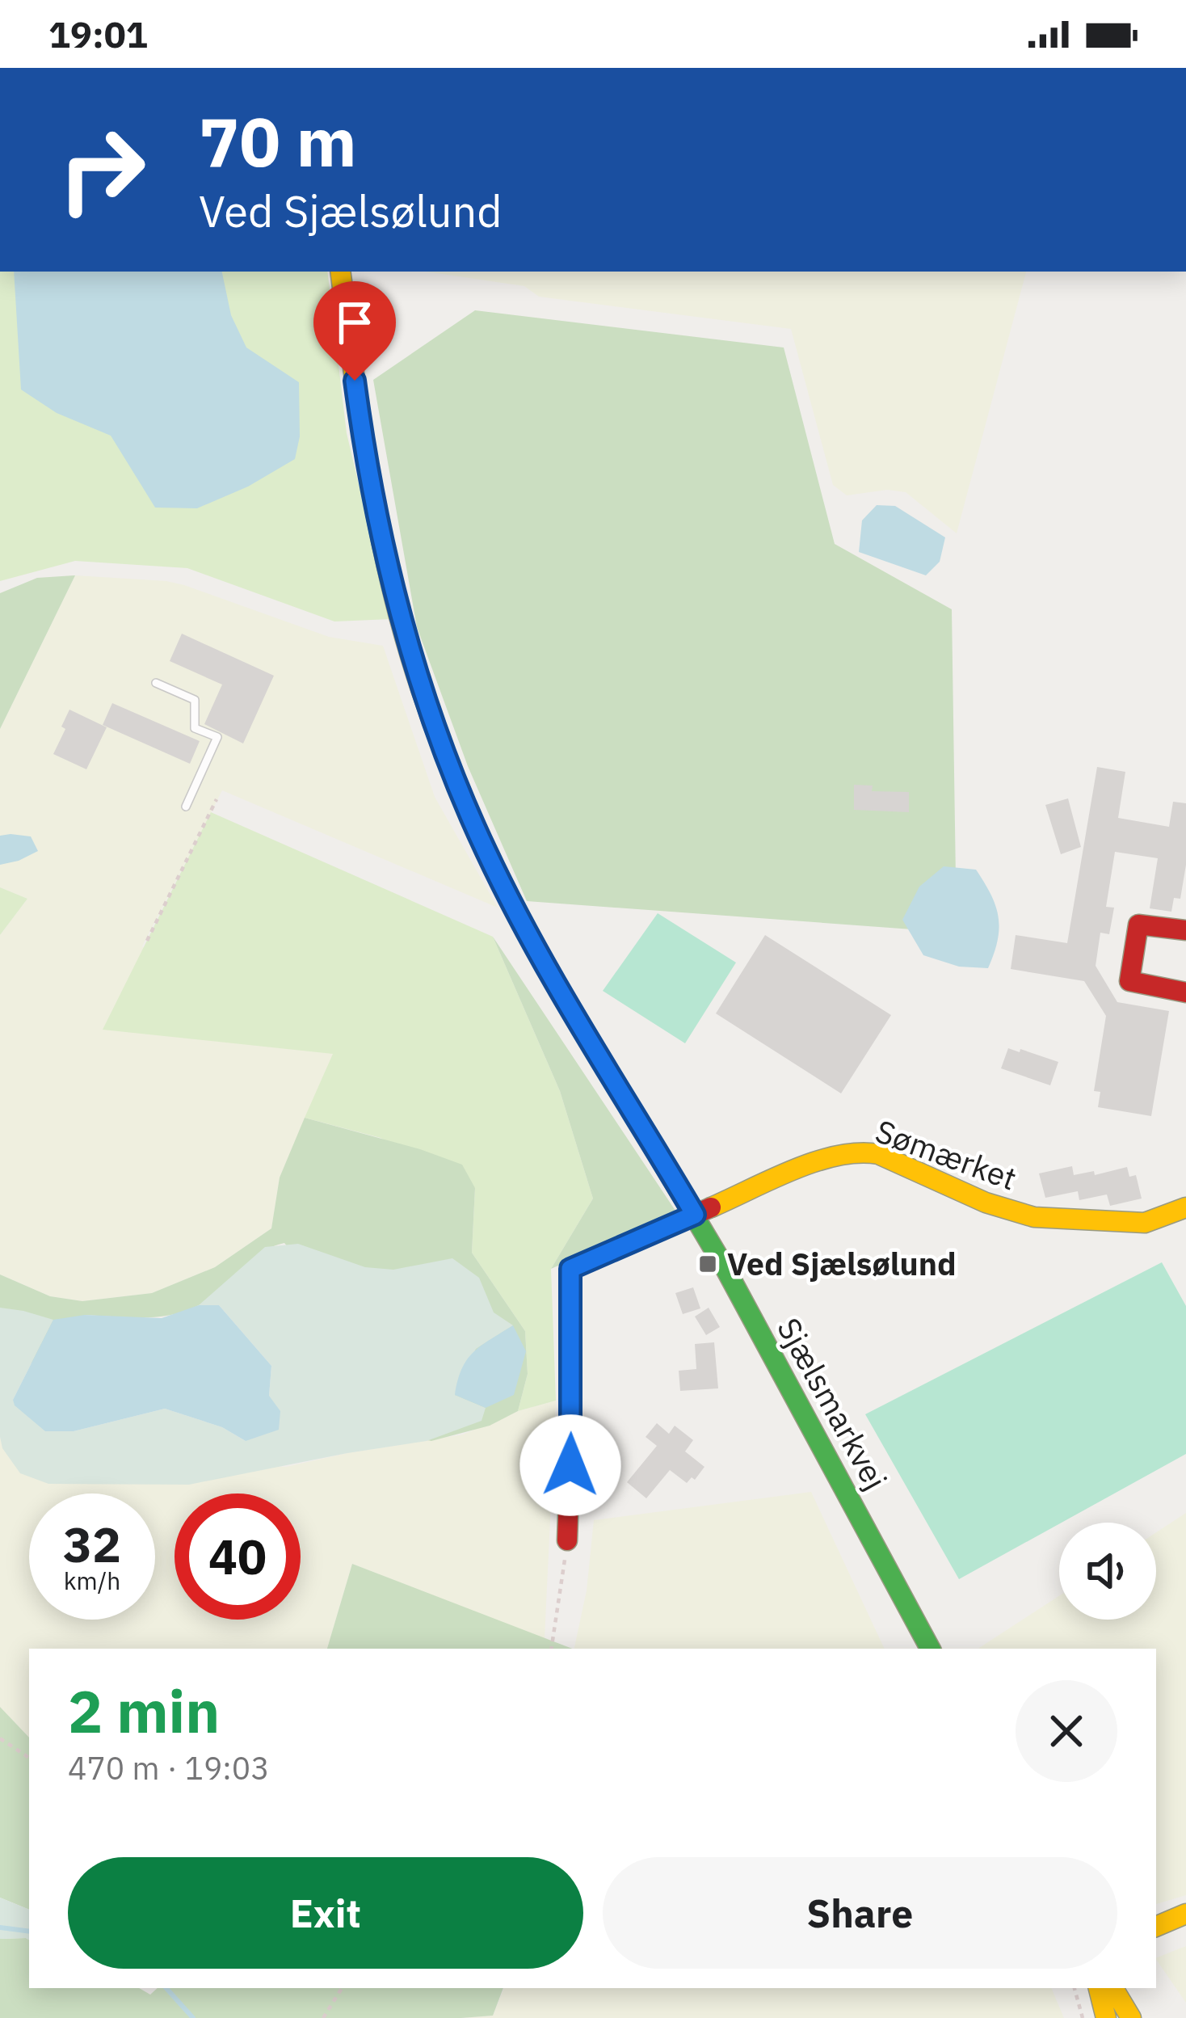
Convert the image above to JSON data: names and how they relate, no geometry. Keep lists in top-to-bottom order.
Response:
{
  "streets": {
    "street": ["Sømærket", "Sjælsmarkvej"]
  },
  "crossings": [
    ["Sømærket", "Sjælsmarkvej"]
  ],
  "places": {
    "transit": ["Ved Sjælsølund"]
  },
  "page": {
    "status": "19:01",
    "turn": ["70 m", "Ved Sjælsølund"],
    "speed": "32 km/h",
    "limit": "40",
    "heading": ["2 min", "470 m · 19:03"],
    "buttons": ["Exit", "Share"]
  }
}
